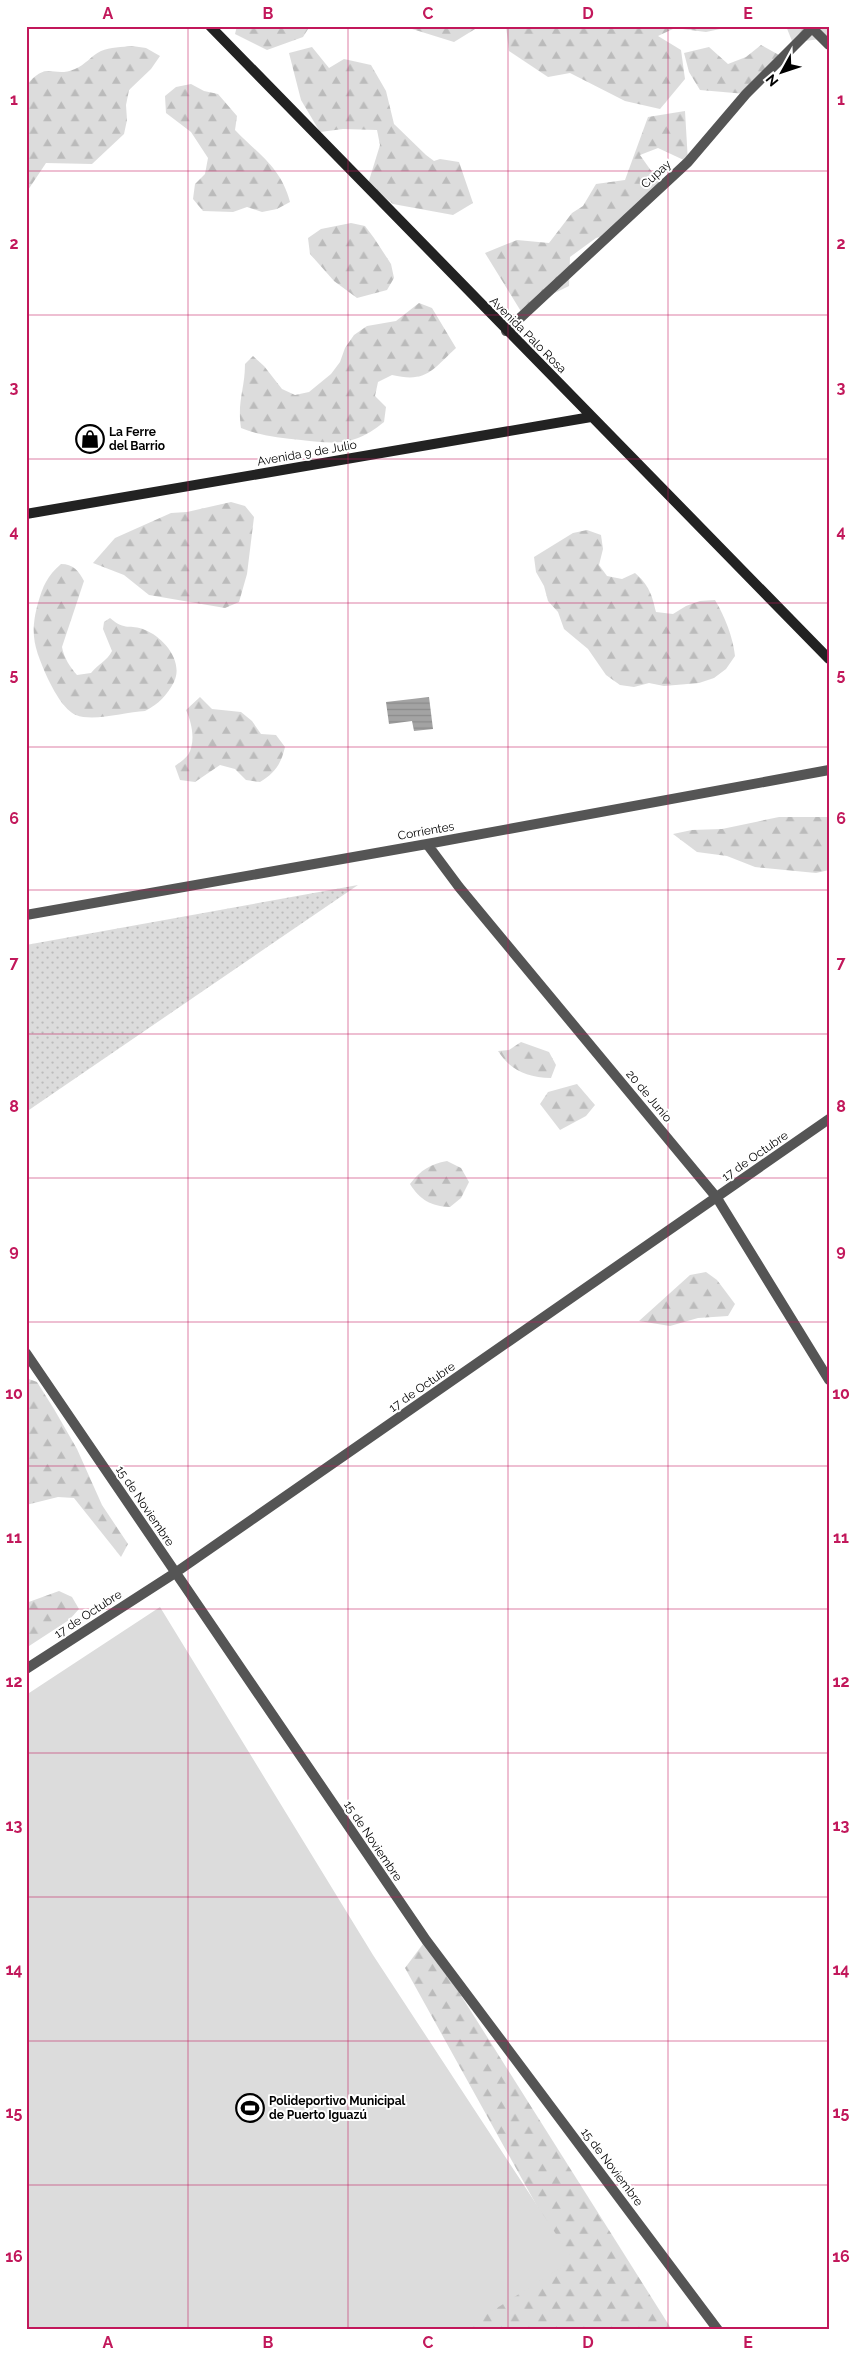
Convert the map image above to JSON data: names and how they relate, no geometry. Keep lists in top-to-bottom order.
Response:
{
  "streets": {
    "main road": ["Avenida Palo Rosa", "Avenida 9 de Julio"],
    "street": [
      "Cupay",
      "Corrientes",
      "20 de Junio",
      "17 de Octubre",
      "15 de Noviembre"
    ]
  },
  "crossings": [
    ["Cupay", "Avenida Palo Rosa"],
    ["Avenida Palo Rosa", "Avenida 9 de Julio"],
    ["Corrientes", "20 de Junio"],
    ["20 de Junio", "17 de Octubre"],
    ["17 de Octubre", "15 de Noviembre"]
  ],
  "places": {
    "shop": ["La Ferre del Barrio"],
    "sports": ["Polideportivo Municipal de Puerto Iguazú"]
  },
  "north": "bottom left",
  "grid": {
    "columns": [
      "A",
      "B",
      "C",
      "D",
      "E"
    ],
    "rows": [
      "1",
      "2",
      "3",
      "4",
      "5",
      "6",
      "7",
      "8",
      "9",
      "10",
      "11",
      "12",
      "13",
      "14",
      "15",
      "16"
    ]
  }
}
